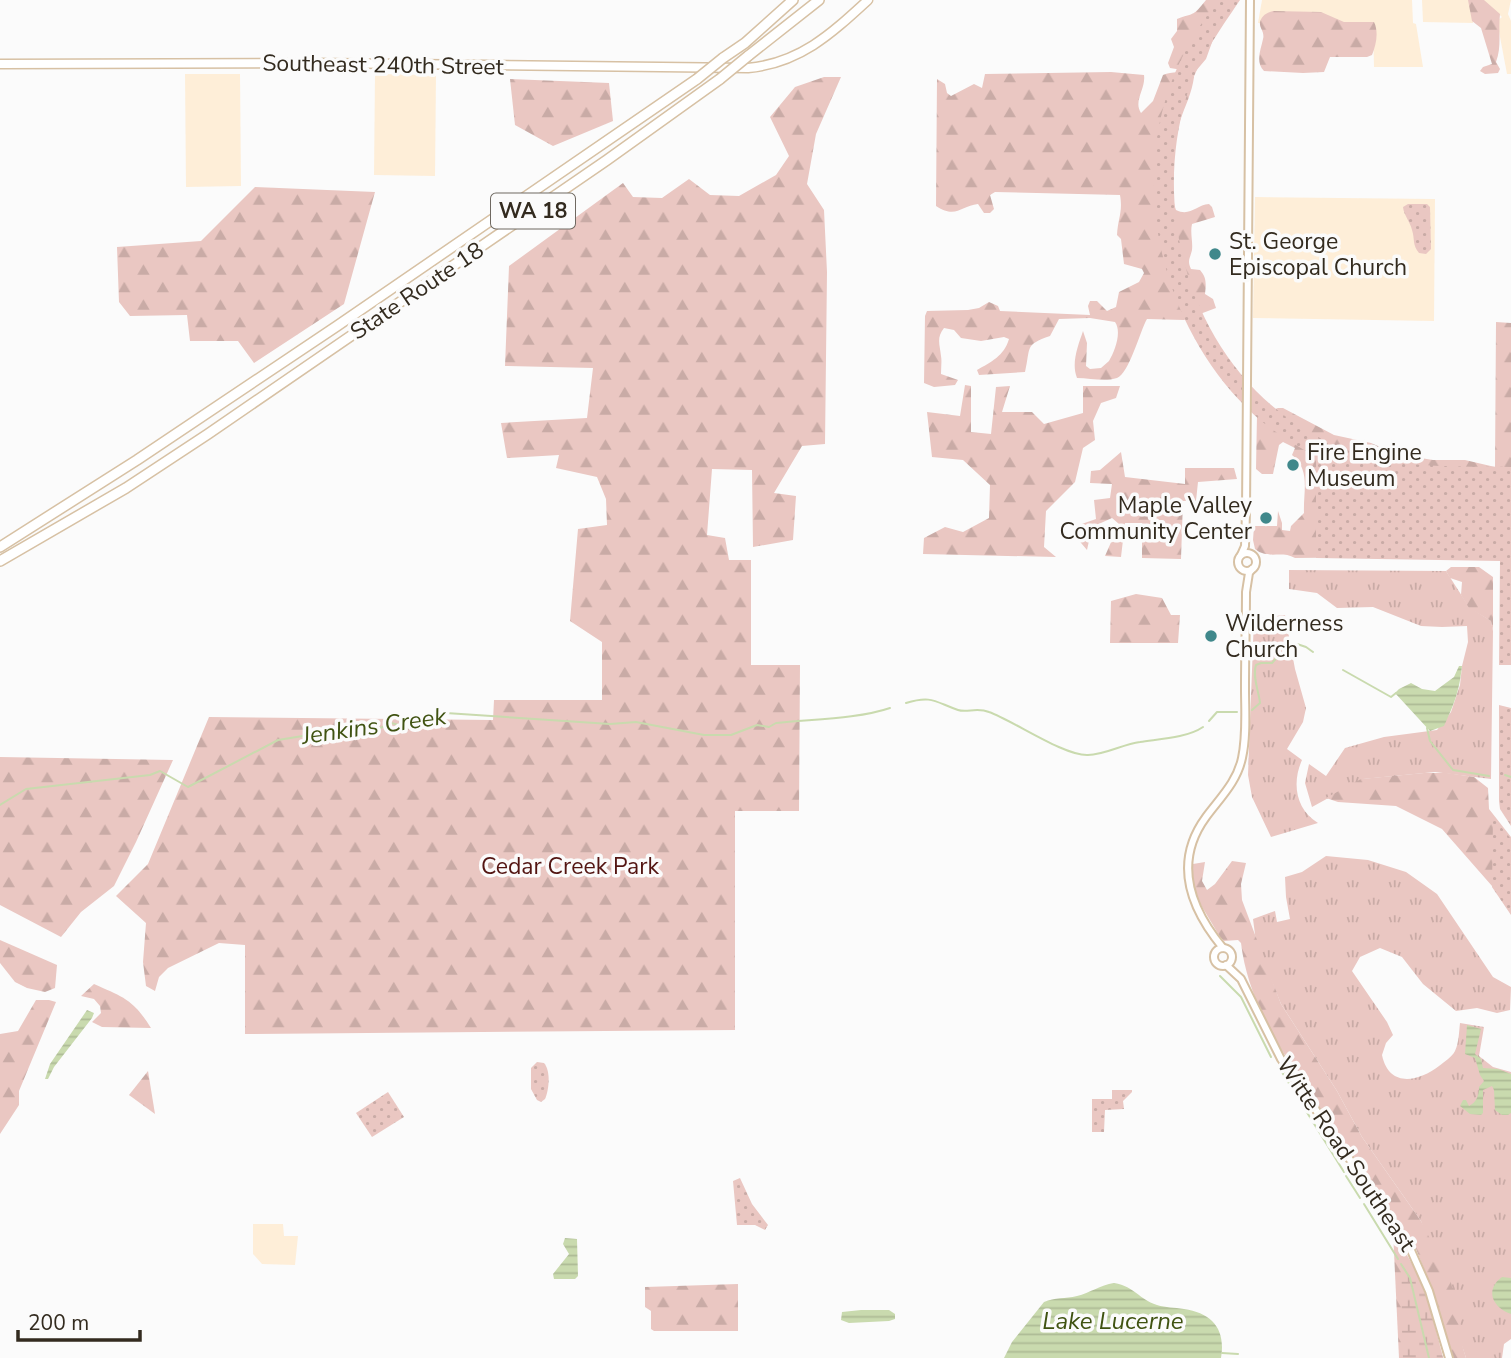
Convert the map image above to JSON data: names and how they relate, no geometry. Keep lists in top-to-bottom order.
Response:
{
  "streets": {
    "highway": ["WA 18", "State Route 18"],
    "main road": ["Southeast 240th Street"],
    "street": ["Witte Road Southeast"]
  },
  "water": ["Jenkins Creek", "Lake Lucerne"],
  "parks": ["Cedar Creek Park"],
  "places": [
    "St. George Episcopal Church",
    "Fire Engine Museum",
    "Maple Valley Community Center",
    "Wilderness Church"
  ],
  "scale_bar": "200 m"
}
